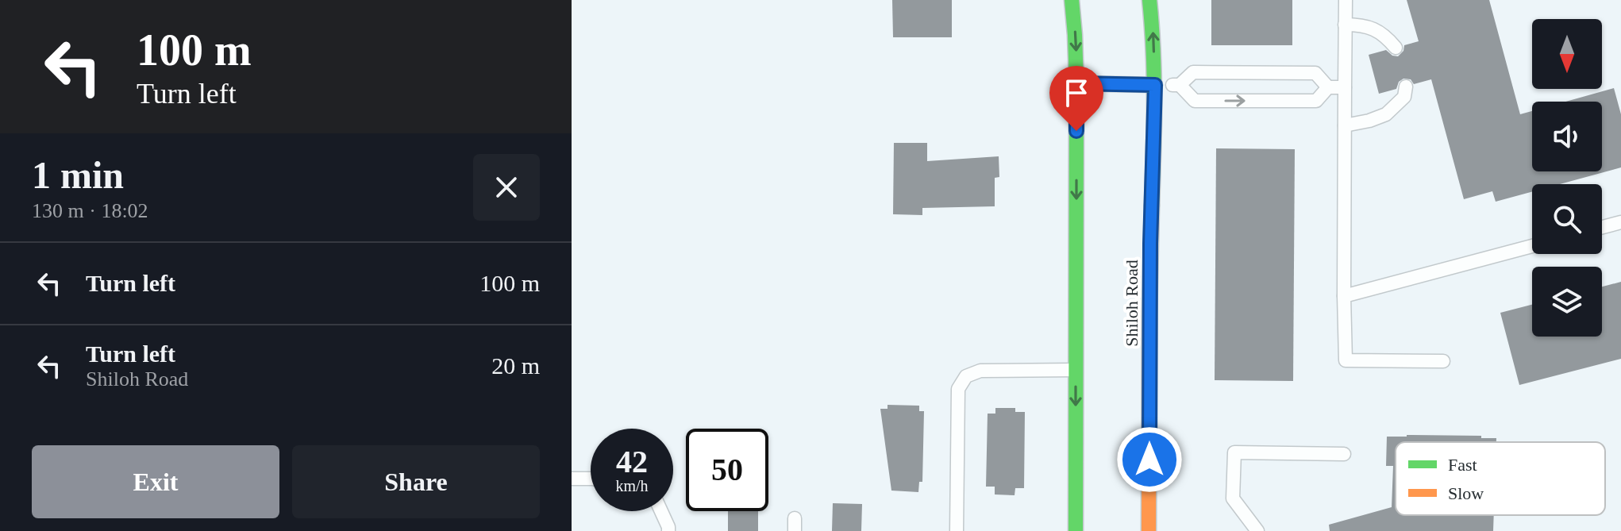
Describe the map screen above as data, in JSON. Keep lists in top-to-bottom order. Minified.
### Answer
{"streets":{"main road":["Shiloh Road"]},"legend":["Fast","Slow"],"north":"bottom","page":{"turn":["100 m","Turn left"],"heading":["1 min","130 m · 18:02"],"list":[{"name":"Turn left","value":"100 m"},{"name":"Turn left","note":"Shiloh Road","value":"20 m"}],"speed":"42 km/h","limit":"50","buttons":["Exit","Share"]}}
